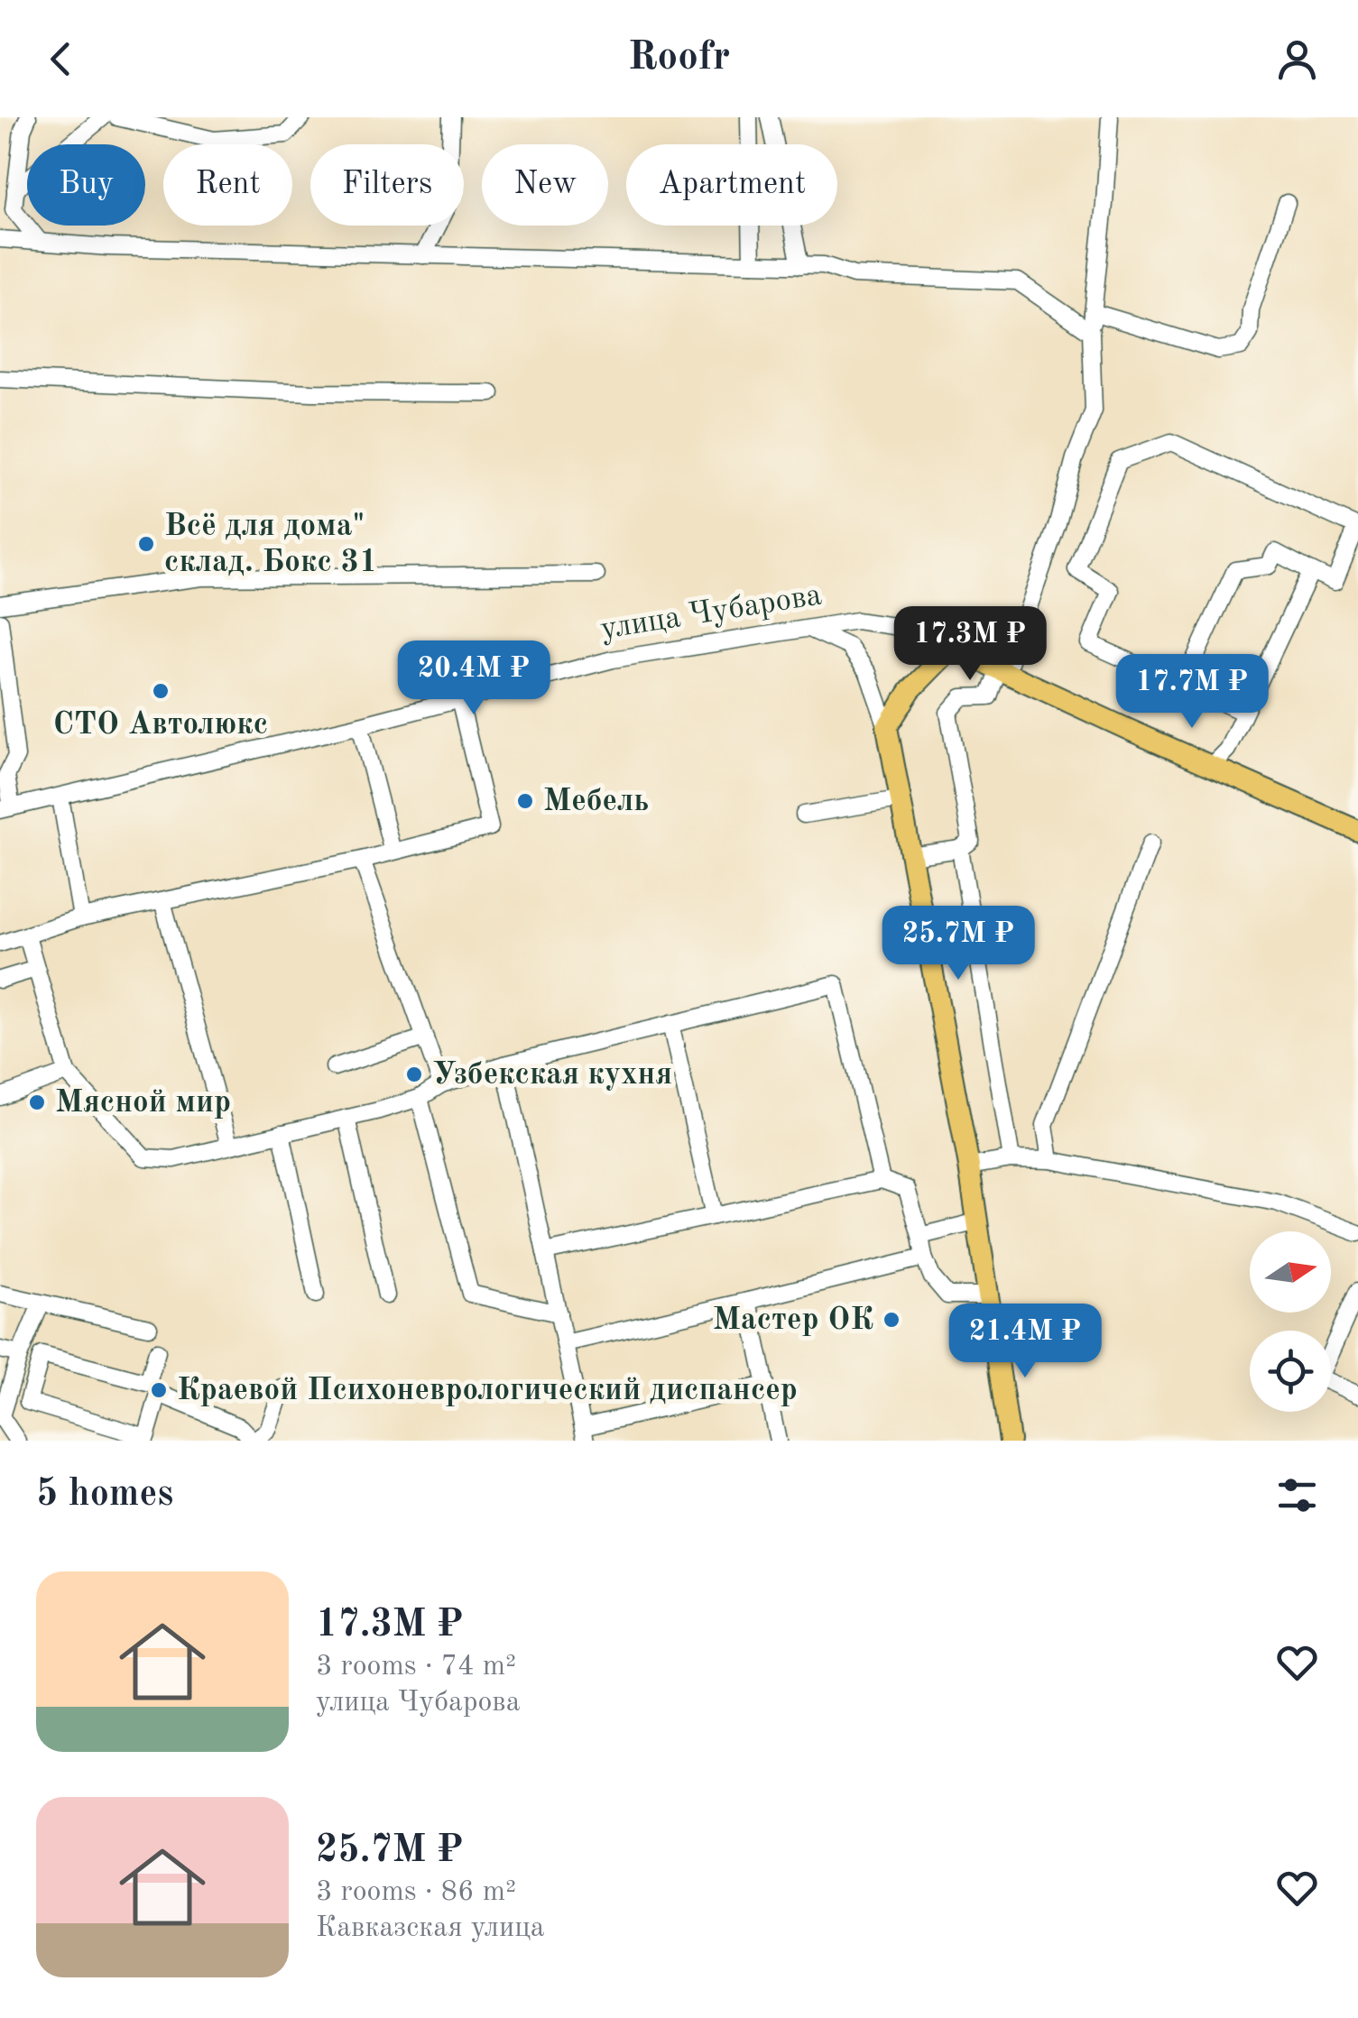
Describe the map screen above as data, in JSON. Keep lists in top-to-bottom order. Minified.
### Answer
{"streets":{"main road":["улица Чубарова"]},"places":["Всё для дома\" склад. Бокс 31","СТО Автолюкс","Мебель","Узбекская кухня","Мясной мир","Мастер ОК","Краевой Психоневрологический диспансер"],"north":"right","page":{"header":"Roofr","chip":["Buy","Rent","Filters","New","Apartment"],"price":["17.3M ₽","20.4M ₽","17.7M ₽","25.7M ₽","21.4M ₽"],"heading":"5 homes","list":[{"name":"17.3M ₽","note":"3 rooms · 74 m² · улица Чубарова"},{"name":"25.7M ₽","note":"3 rooms · 86 m² · Кавказская улица"}]}}
